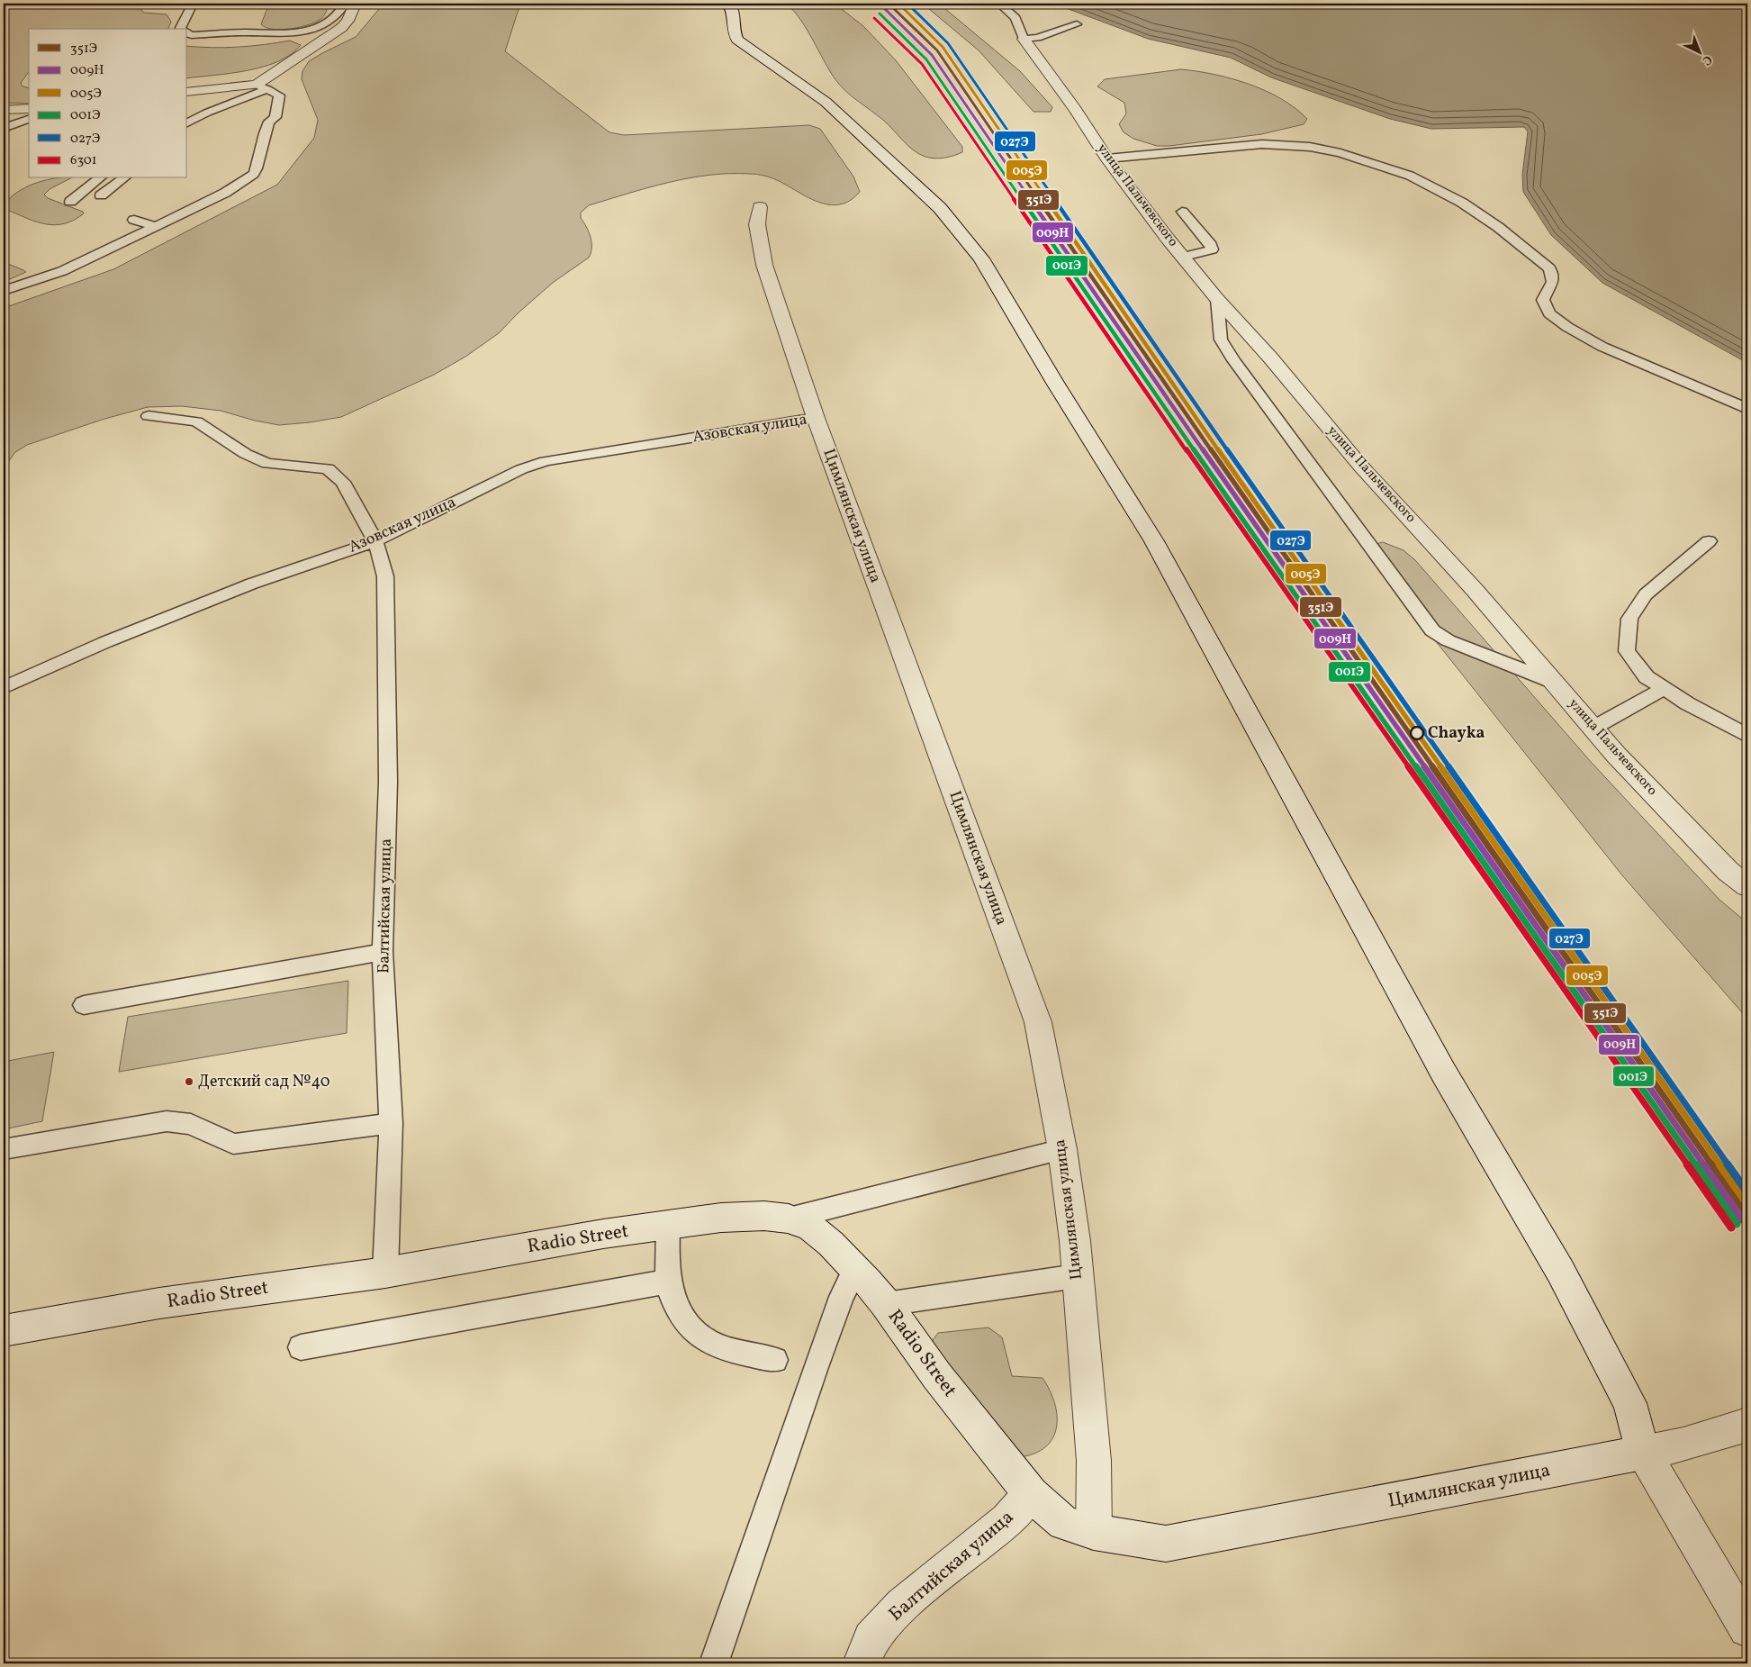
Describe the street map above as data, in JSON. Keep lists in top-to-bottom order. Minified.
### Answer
{"streets":{"street":["улица Пальчевского","Цимлянская улица","Балтийская улица","Radio Street"],"lane":["Азовская улица"]},"crossings":[["Азовская улица","Цимлянская улица"],["Азовская улица","Балтийская улица"],["Цимлянская улица","Балтийская улица"],["Цимлянская улица","Radio Street"],["Балтийская улица","Radio Street"]],"places":["Chayka","Детский сад №40"],"lines":["transit line 351Э","transit line 005Э","transit line 027Э","transit line 009Н","transit line 001Э","transit line 6301"],"legend":["351Э","009Н","005Э","001Э","027Э","6301"],"north":"bottom right"}
